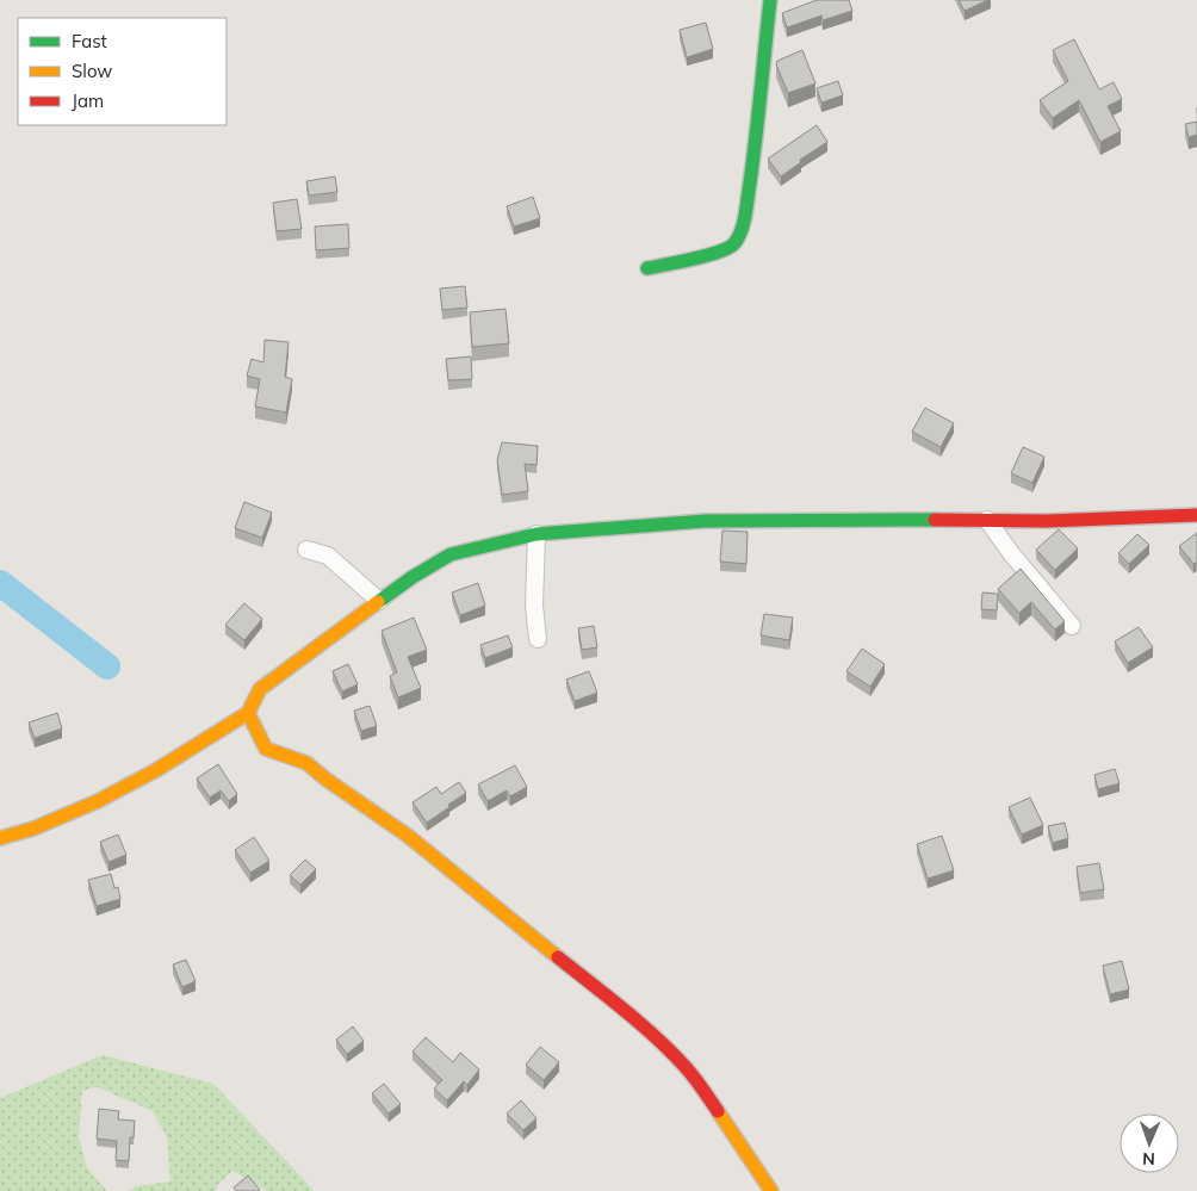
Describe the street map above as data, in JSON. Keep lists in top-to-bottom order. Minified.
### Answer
{"legend":["Fast","Slow","Jam"],"north":"bottom"}
